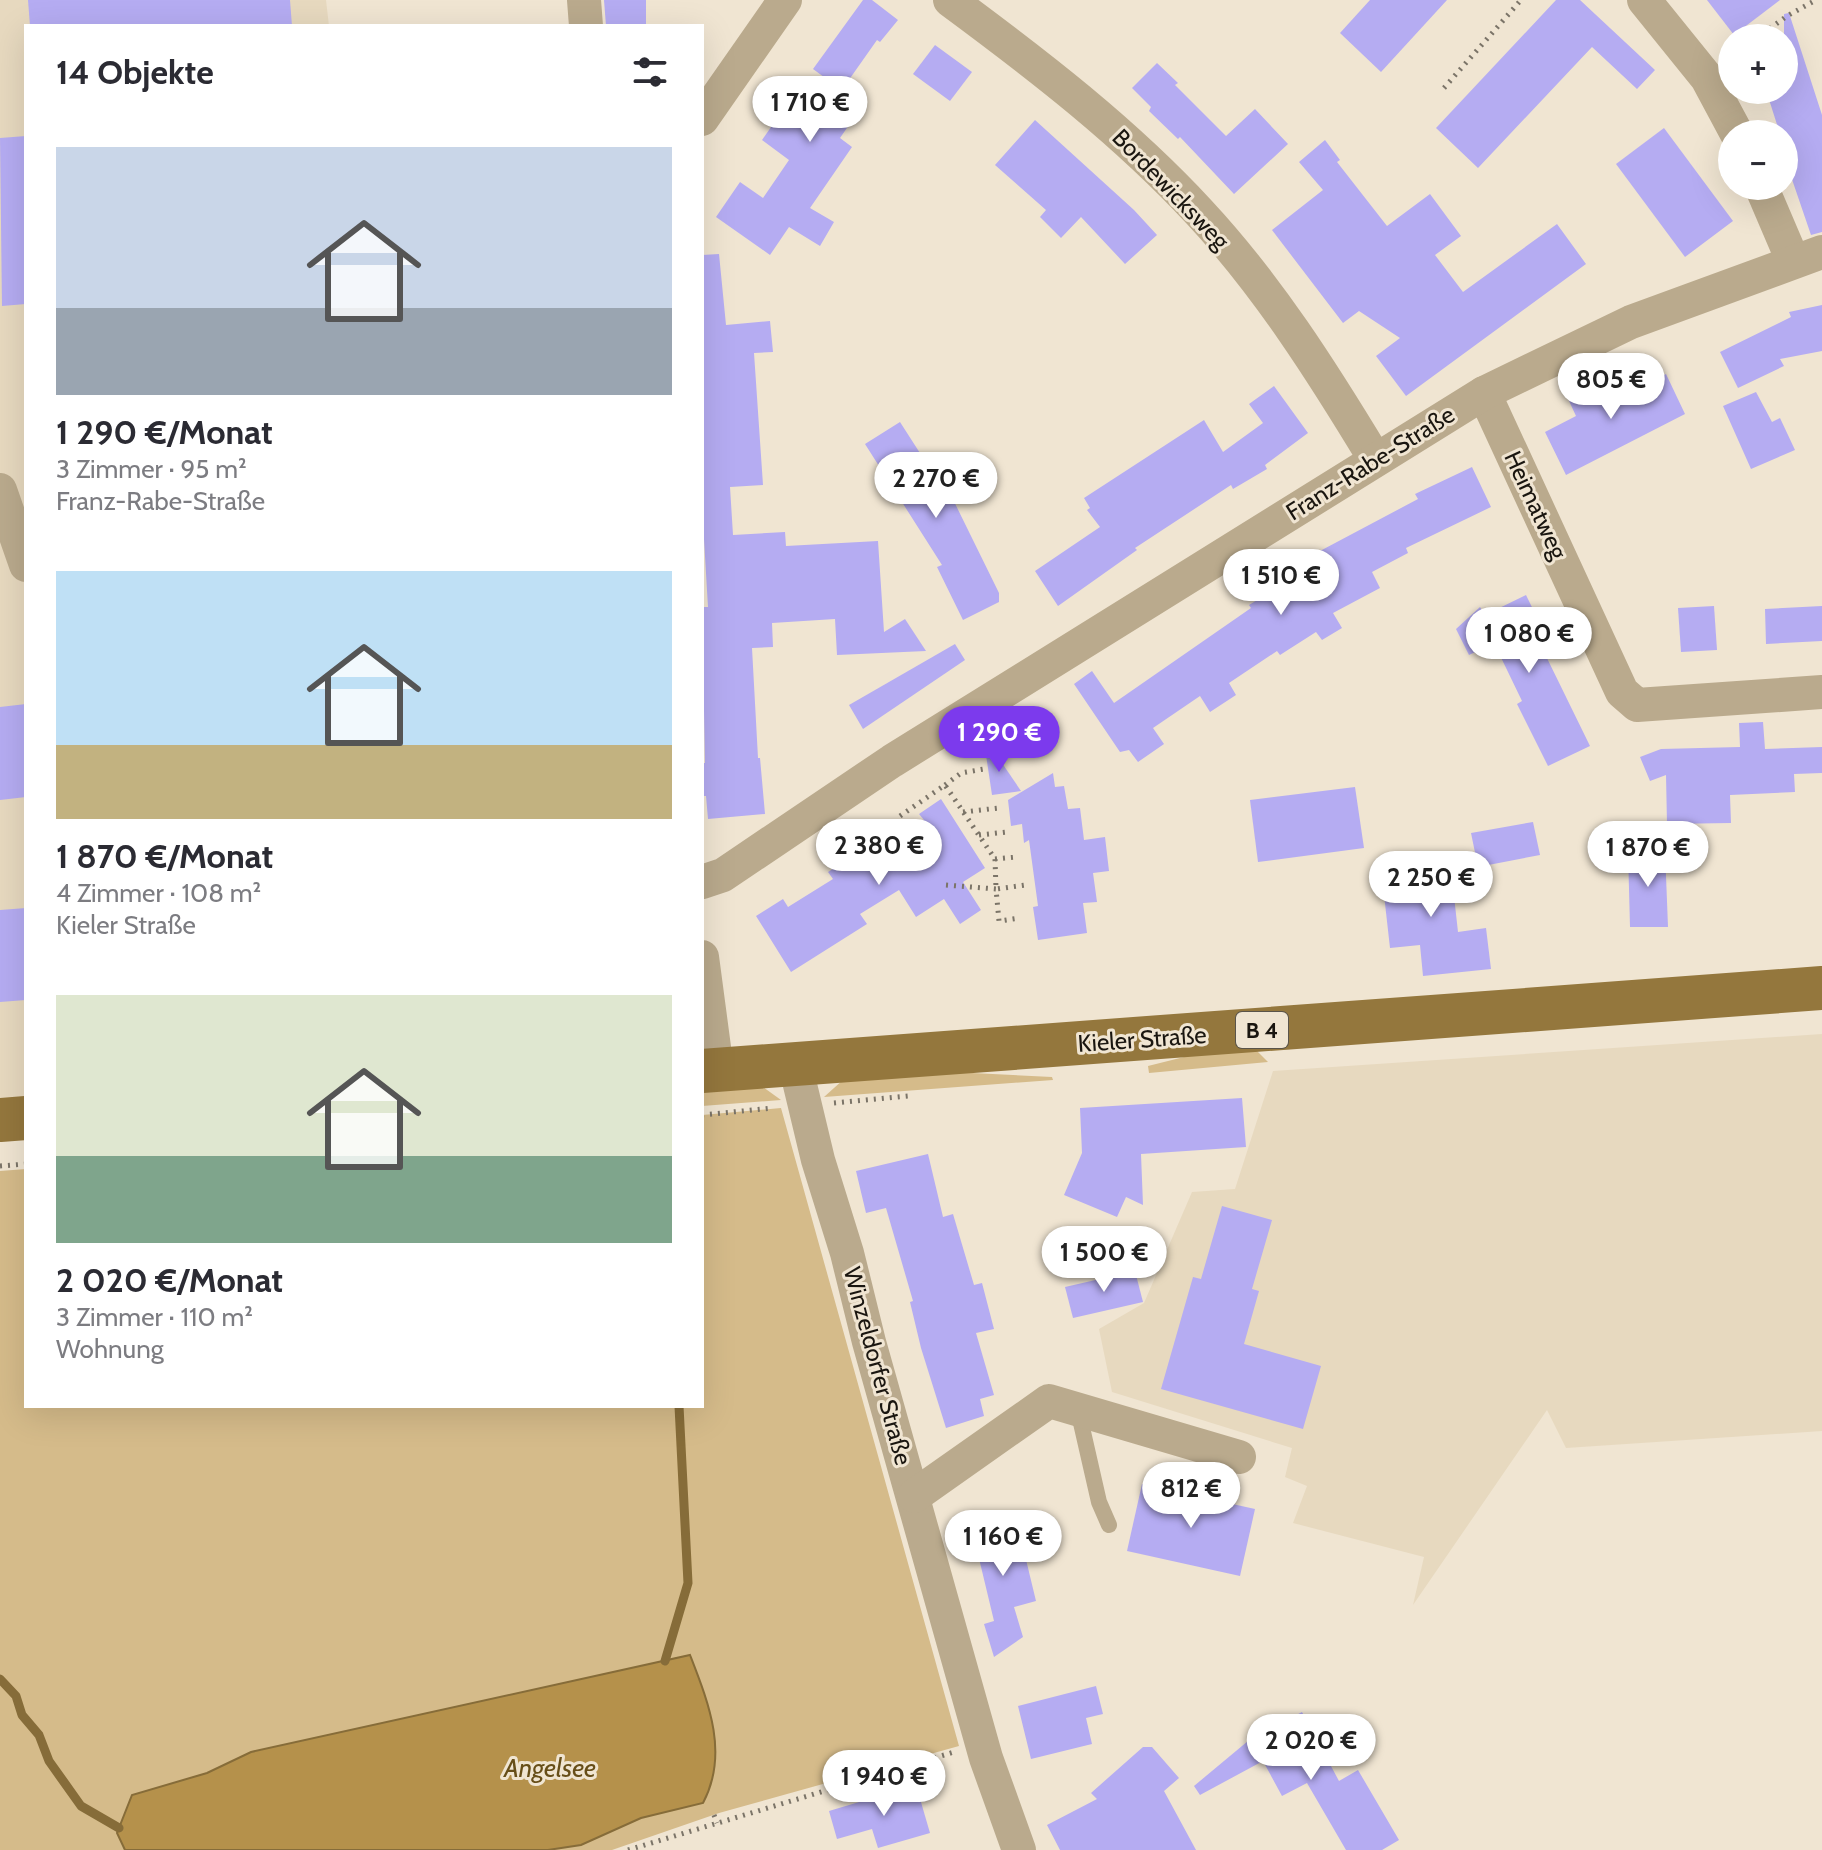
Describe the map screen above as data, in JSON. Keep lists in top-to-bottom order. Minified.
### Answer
{"streets":{"main road":["B 4","Kieler Straße"],"street":["Bordewicksweg","Franz-Rabe-Straße","Heimatweg","Winzeldorfer Straße"]},"crossings":[["Bordewicksweg","Franz-Rabe-Straße"],["Franz-Rabe-Straße","Heimatweg"],["Kieler Straße","Winzeldorfer Straße"]],"water":["Angelsee"],"page":{"map_buttons":["+","−"],"heading":"14 Objekte","price":["1 710 €","805 €","2 270 €","1 510 €","1 080 €","1 290 €","2 380 €","1 870 €","2 250 €","1 500 €","812 €","1 160 €","2 020 €","1 940 €"],"list":[{"name":"1 290 €/Monat","note":"3 Zimmer · 95 m² · Franz-Rabe-Straße"},{"name":"1 870 €/Monat","note":"4 Zimmer · 108 m² · Kieler Straße"},{"name":"2 020 €/Monat","note":"3 Zimmer · 110 m² · Wohnung"}]}}
